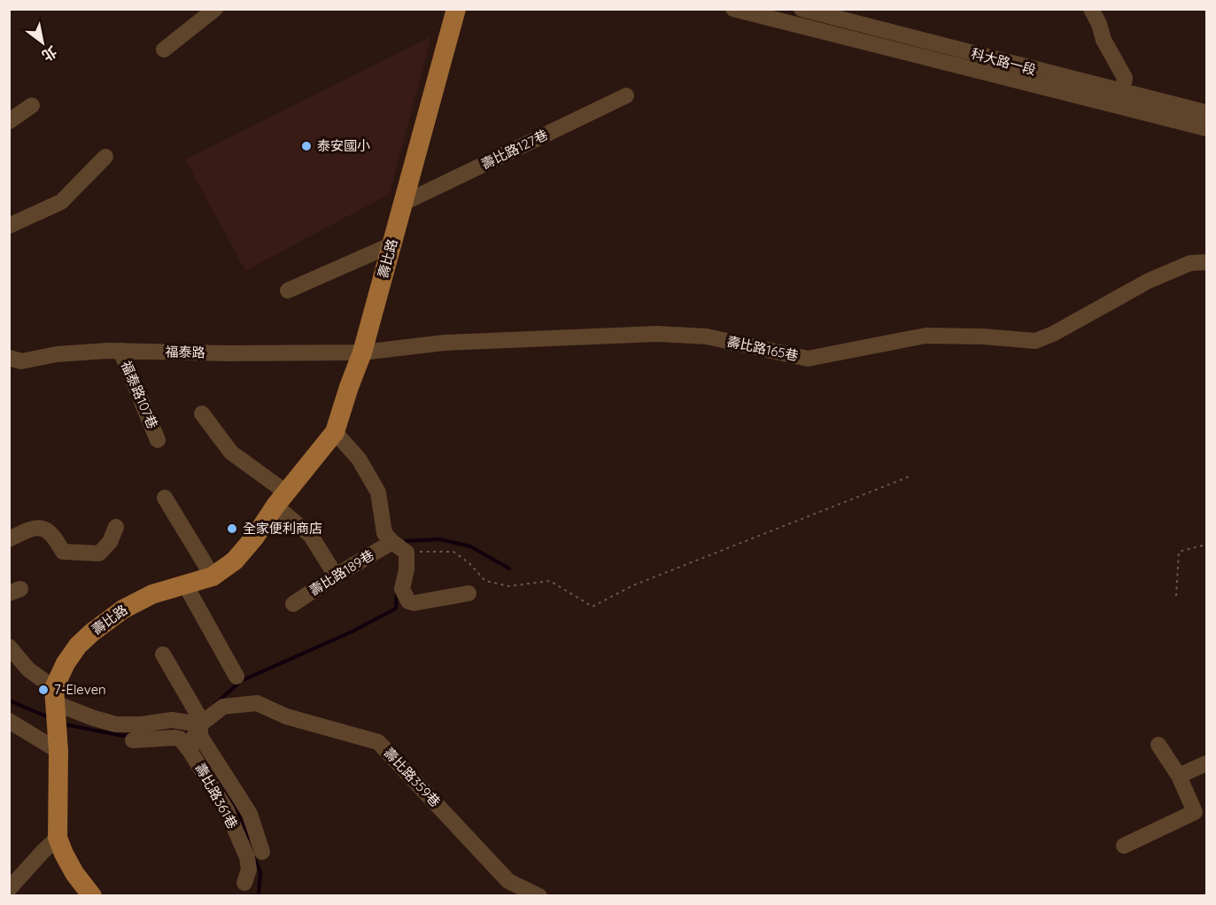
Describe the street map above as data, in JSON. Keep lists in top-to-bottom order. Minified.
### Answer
{"streets":{"main road":["壽比路"],"street":["科大路一段","壽比路127巷","壽比路165巷","福泰路","福泰路107巷","壽比路189巷","壽比路359巷","壽比路361巷"]},"crossings":[["壽比路127巷","壽比路"],["壽比路","壽比路165巷"],["壽比路","福泰路"],["壽比路165巷","福泰路"],["福泰路","福泰路107巷"],["壽比路359巷","壽比路361巷"]],"places":["泰安國小","全家便利商店","7-Eleven"],"north":"bottom right"}
